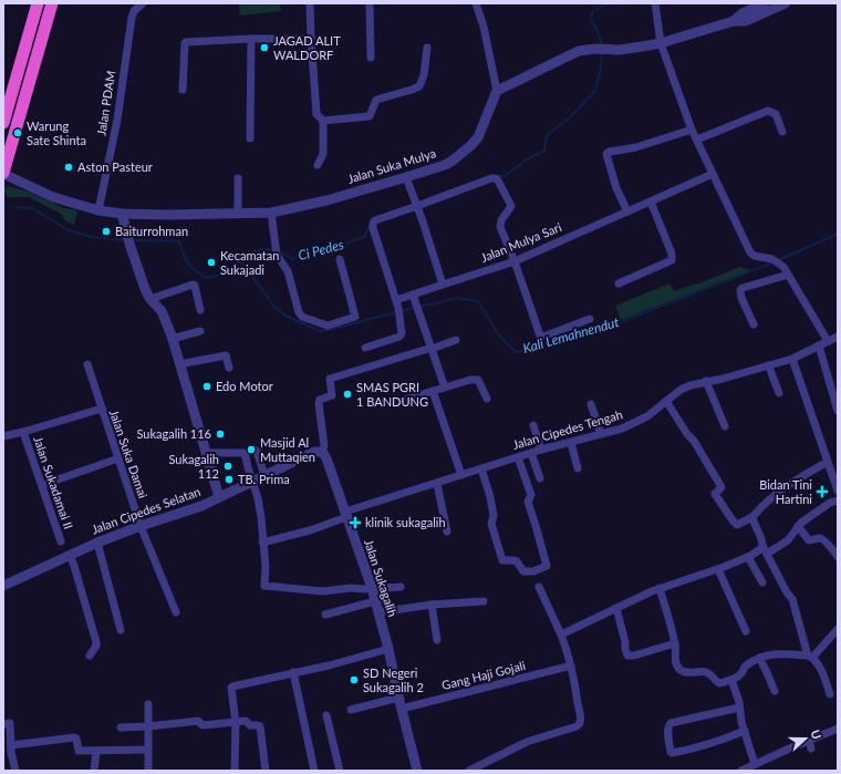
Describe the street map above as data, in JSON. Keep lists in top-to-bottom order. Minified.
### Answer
{"streets":{"street":["Jalan PDAM","Jalan Suka Mulya","Jalan Mulya Sari","Jalan Cipedes Tengah","Jalan Suka Damai","Jalan Sukadamai II","Jalan Cipedes Selatan","Jalan Sukagalih","Gang Haji Gojali"]},"crossings":[["Jalan PDAM","Jalan Suka Mulya"],["Jalan Cipedes Tengah","Jalan Sukagalih"],["Jalan Suka Damai","Jalan Sukadamai II"],["Jalan Suka Damai","Jalan Cipedes Selatan"],["Jalan Cipedes Selatan","Jalan Sukagalih"],["Jalan Sukagalih","Gang Haji Gojali"]],"water":["Ci Pedes","Kali Lemahnendut"],"places":{"other":["JAGAD ALIT WALDORF","Warung Sate Shinta","Aston Pasteur","Baiturrohman","Kecamatan Sukajadi","Edo Motor","SMAS PGRI 1 BANDUNG","Sukagalih 116","Masjid Al Muttaqien","Sukagalih 112","TB. Prima","SD Negeri Sukagalih 2"],"health":["Bidan Tini Hartini","klinik sukagalih"]},"north":"right"}
